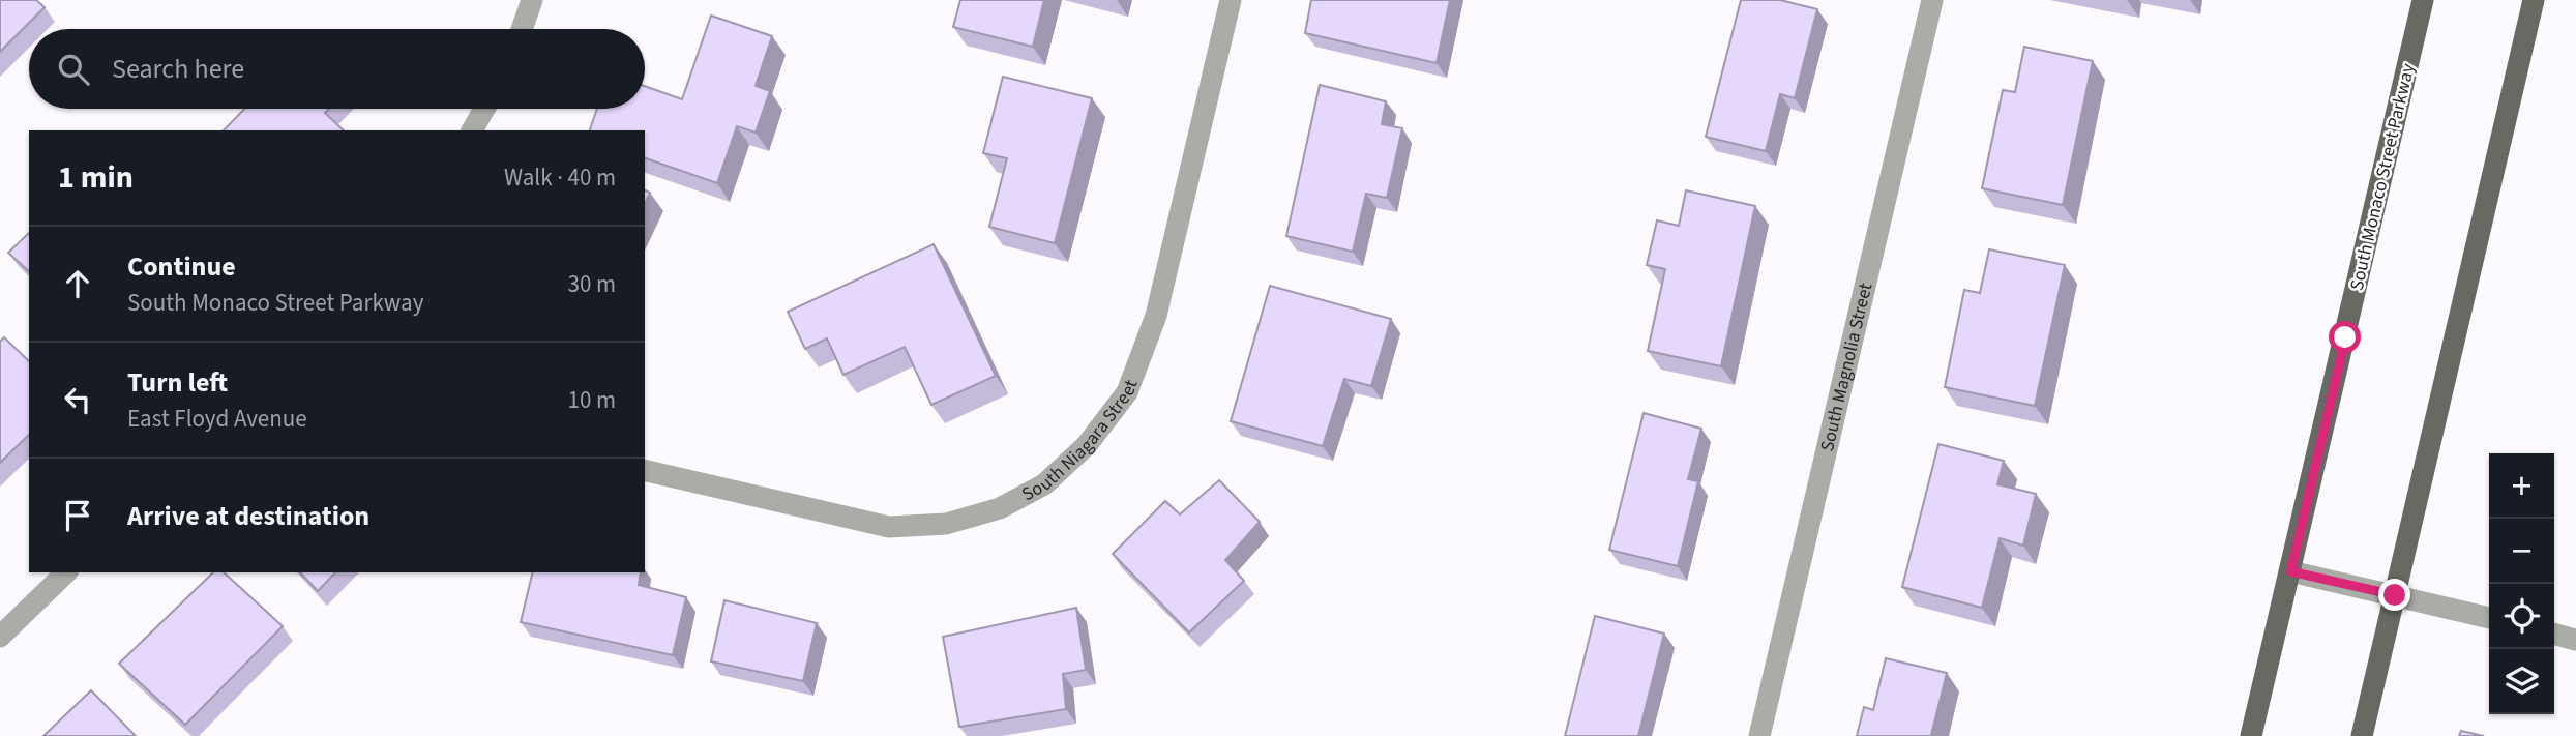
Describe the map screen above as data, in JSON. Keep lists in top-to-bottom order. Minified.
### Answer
{"streets":{"main road":["South Monaco Street Parkway"],"street":["South Magnolia Street","South Niagara Street"]},"page":{"search":"Search here","heading":["1 min","Walk · 40 m"],"list":[["Continue","South Monaco Street Parkway","30 m"],["Turn left","East Floyd Avenue","10 m"],"Arrive at destination"],"map_buttons":["+","−"]}}
